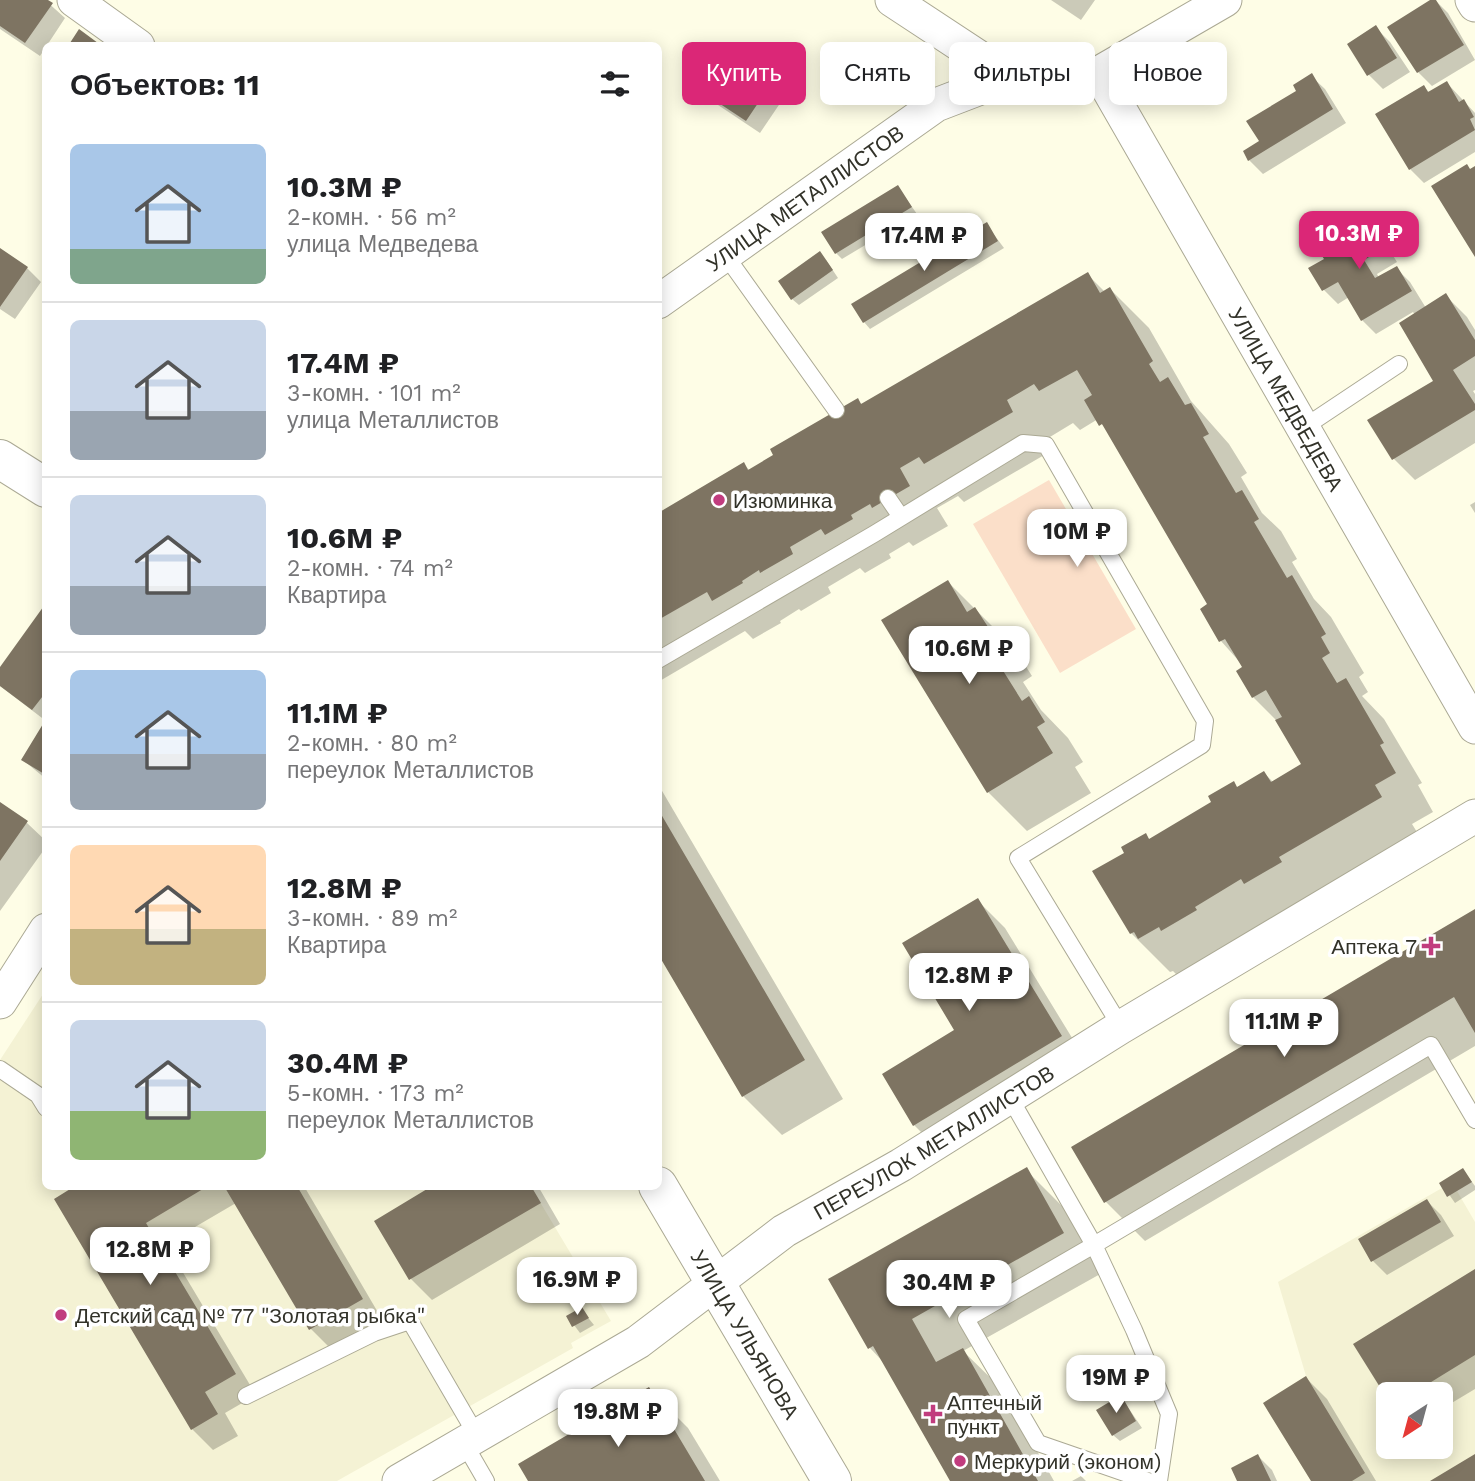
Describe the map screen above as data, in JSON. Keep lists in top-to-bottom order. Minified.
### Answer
{"streets":{"main road":["УЛИЦА УЛЬЯНОВА"],"street":["УЛИЦА МЕТАЛЛИСТОВ","УЛИЦА МЕДВЕДЕВА","ПЕРЕУЛОК МЕТАЛЛИСТОВ"]},"crossings":[["УЛИЦА МЕТАЛЛИСТОВ","УЛИЦА МЕДВЕДЕВА"],["ПЕРЕУЛОК МЕТАЛЛИСТОВ","УЛИЦА УЛЬЯНОВА"]],"places":{"other":["Изюминка","Детский сад № 77 \"Золотая рыбка\"","Меркурий (эконом)"],"health":["Аптека 7","Аптечный пункт"]},"north":"bottom left","page":{"chip":["Купить","Снять","Фильтры","Новое"],"heading":"Объектов: 11","list":[{"name":"10.3M ₽","note":"2-комн. · 56 m² · улица Медведева"},{"name":"17.4M ₽","note":"3-комн. · 101 m² · улица Металлистов"},{"name":"10.6M ₽","note":"2-комн. · 74 m² · Квартира"},{"name":"11.1M ₽","note":"2-комн. · 80 m² · переулок Металлистов"},{"name":"12.8M ₽","note":"3-комн. · 89 m² · Квартира"},{"name":"30.4M ₽","note":"5-комн. · 173 m² · переулок Металлистов"}],"price":["10.3M ₽","17.4M ₽","10M ₽","10.6M ₽","12.8M ₽","11.1M ₽","12.8M ₽","16.9M ₽","30.4M ₽","19M ₽","19.8M ₽"]}}
